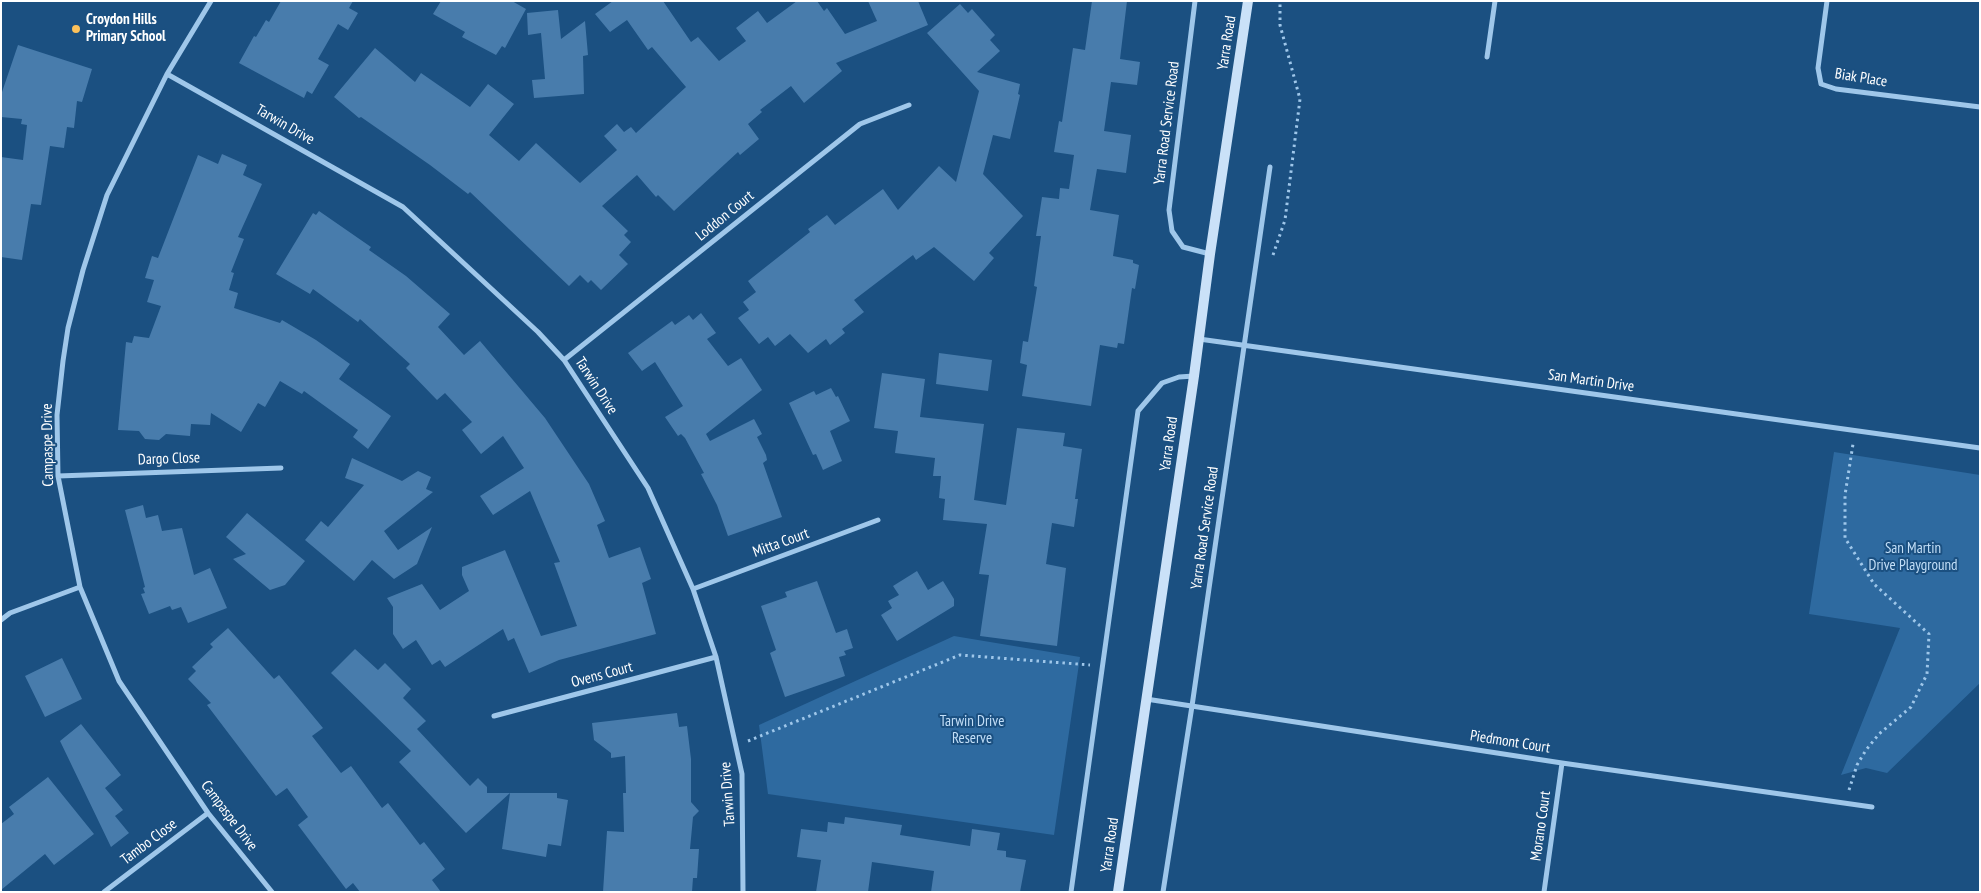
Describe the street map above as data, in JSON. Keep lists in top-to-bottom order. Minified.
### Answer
{"streets":{"main road":["Yarra Road"],"street":["Biak Place","Yarra Road Service Road","Tarwin Drive","Loddon Court","San Martin Drive","Campaspe Drive","Dargo Close","Mitta Court","Ovens Court","Piedmont Court","Morano Court","Tambo Close"]},"crossings":[["Yarra Road","Yarra Road Service Road"],["Yarra Road","San Martin Drive"],["Yarra Road","Piedmont Court"],["Yarra Road Service Road","San Martin Drive"],["Yarra Road Service Road","Piedmont Court"],["Tarwin Drive","Loddon Court"],["Tarwin Drive","Campaspe Drive"],["Tarwin Drive","Mitta Court"],["Tarwin Drive","Ovens Court"],["Campaspe Drive","Dargo Close"],["Campaspe Drive","Tambo Close"],["Piedmont Court","Morano Court"]],"parks":["San Martin Drive Playground","Tarwin Drive Reserve"],"places":["Croydon Hills Primary School"]}
